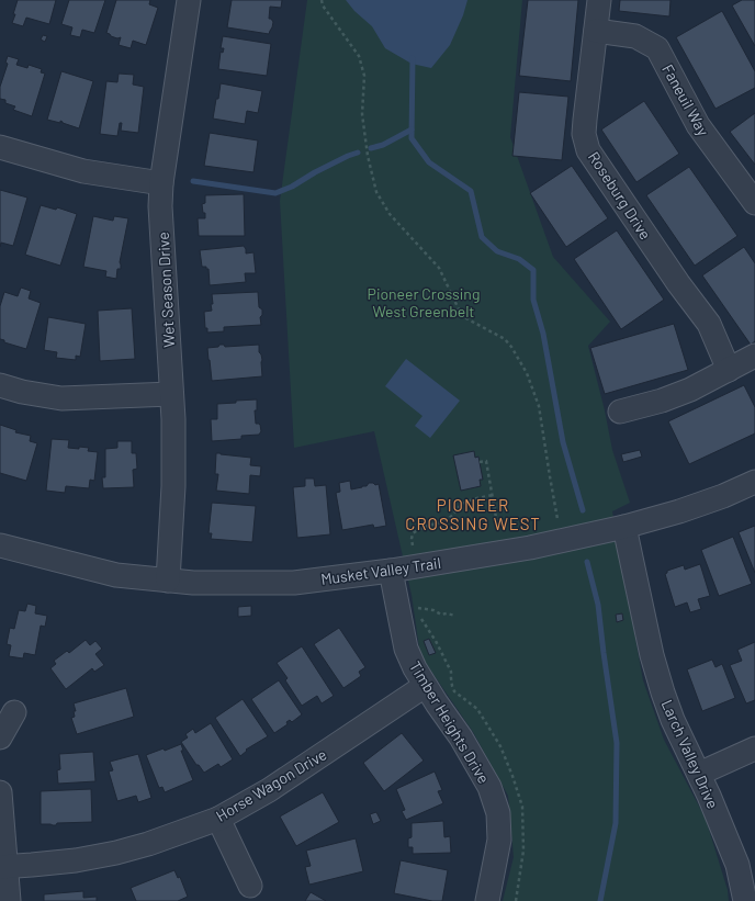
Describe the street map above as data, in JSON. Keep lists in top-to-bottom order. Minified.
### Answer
{"streets":{"street":["Faneuil Way","Roseburg Drive","Wet Season Drive","Musket Valley Trail","Timber Heights Drive","Larch Valley Drive","Horse Wagon Drive"]},"crossings":[["Faneuil Way","Roseburg Drive"],["Wet Season Drive","Musket Valley Trail"],["Musket Valley Trail","Timber Heights Drive"],["Musket Valley Trail","Larch Valley Drive"],["Timber Heights Drive","Horse Wagon Drive"]],"districts":["PIONEER CROSSING WEST"],"parks":["Pioneer Crossing West Greenbelt"]}
